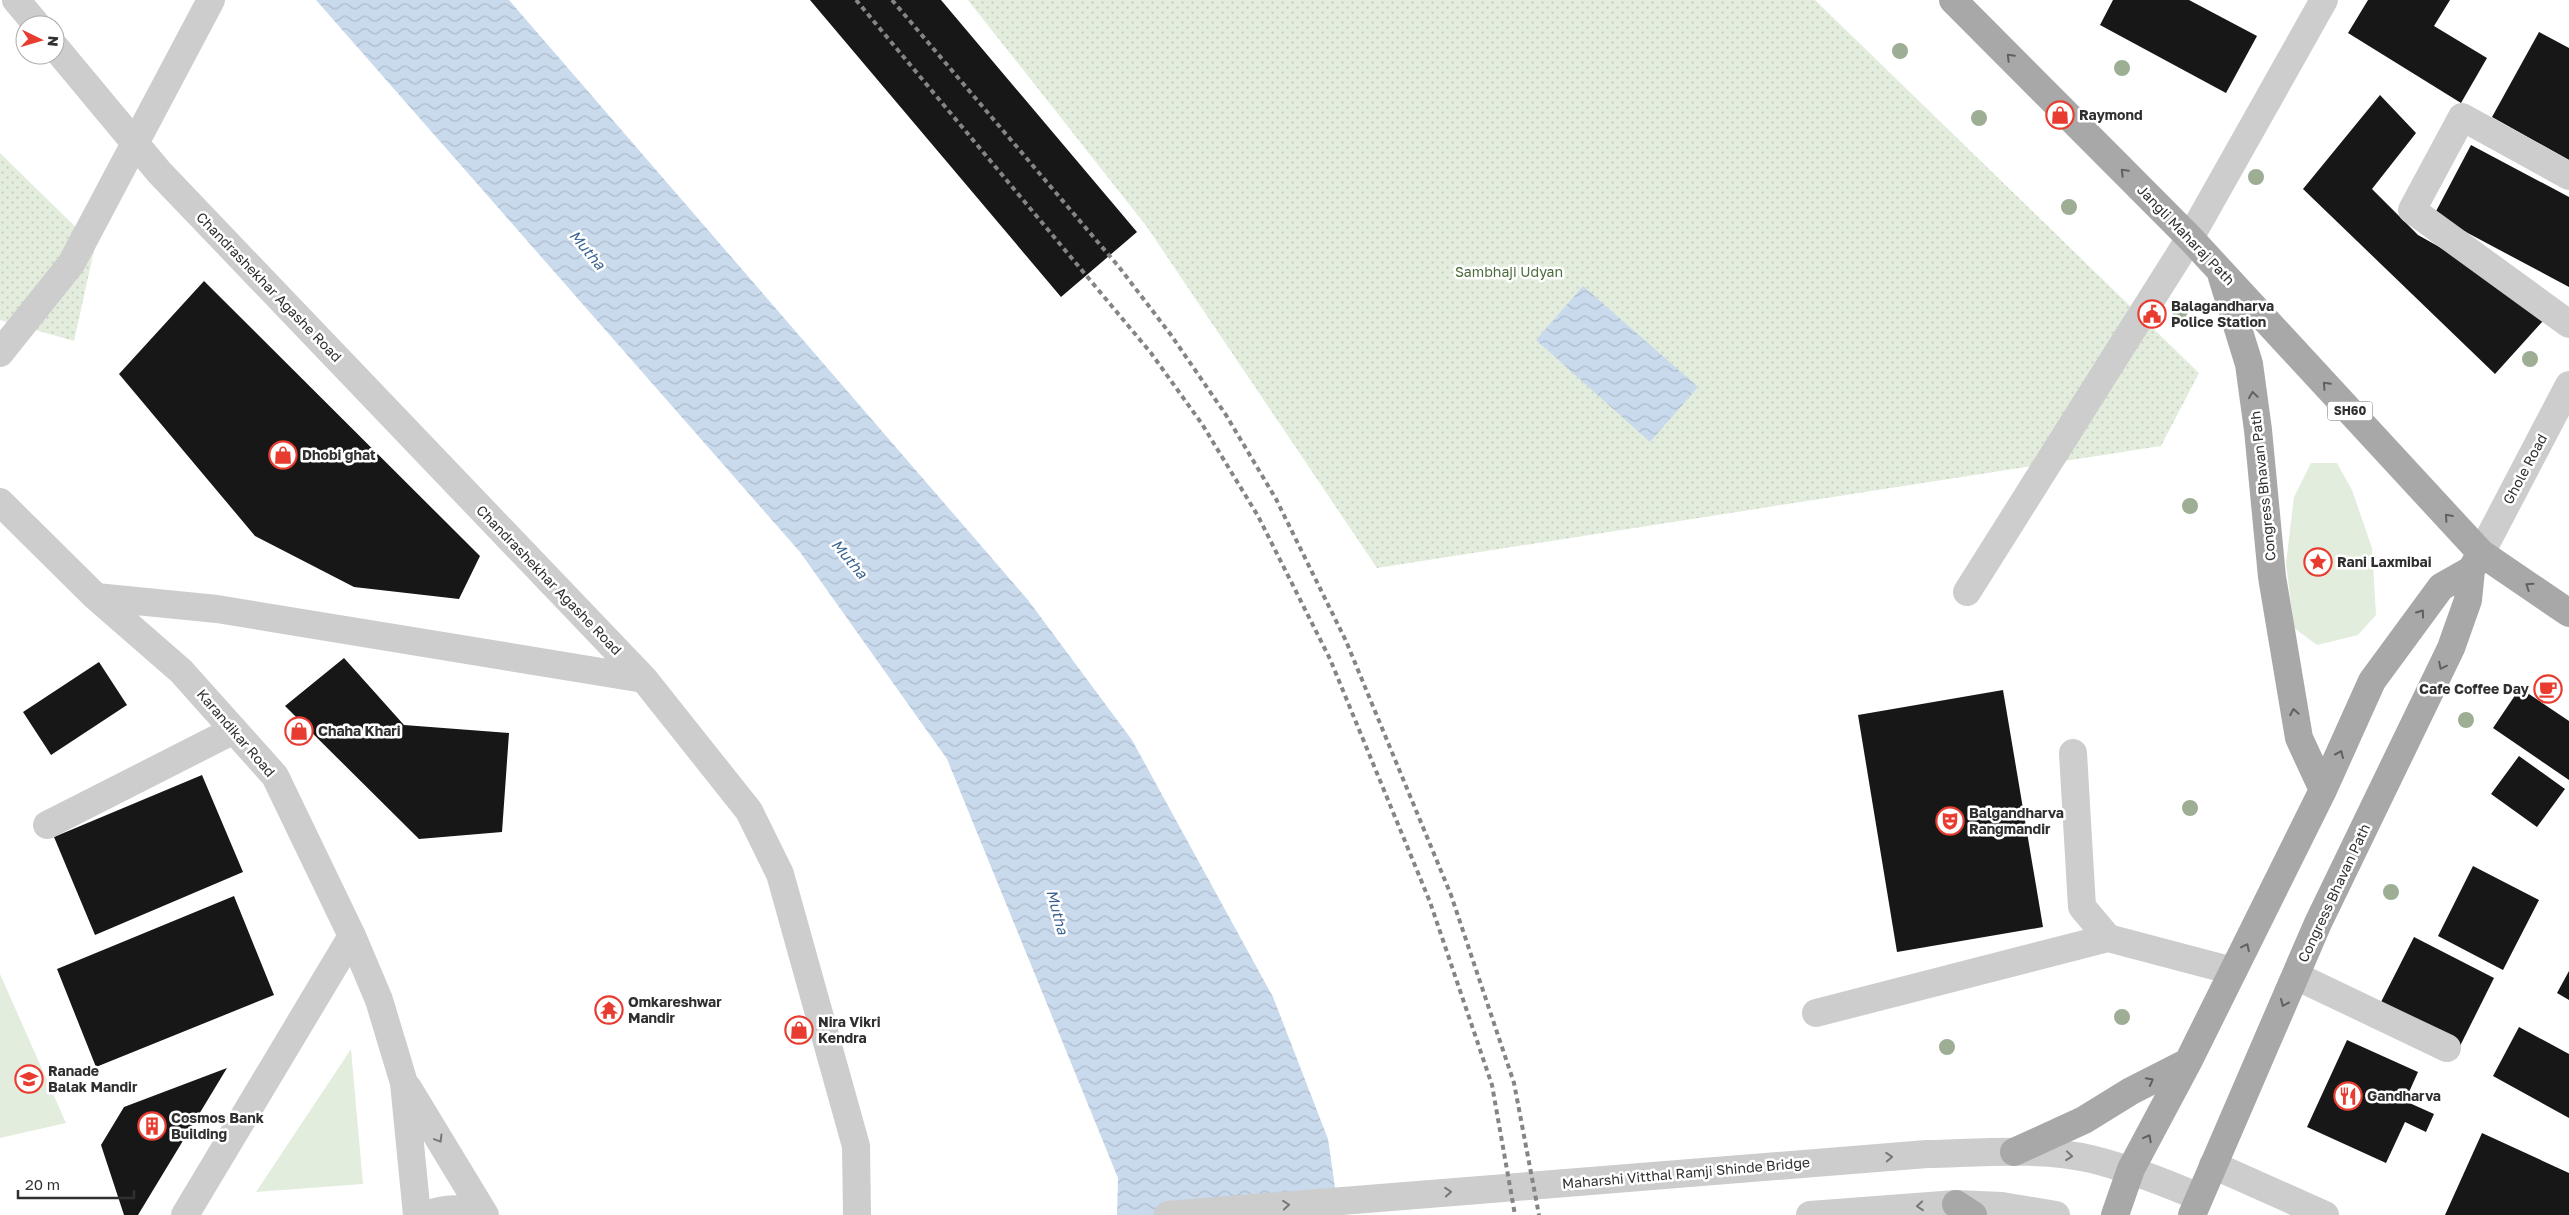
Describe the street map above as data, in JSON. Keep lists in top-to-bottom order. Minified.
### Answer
{"streets":{"main road":["Jangli Maharaj Path","SH60","Congress Bhavan Path"],"street":["Chandrashekhar Agashe Road","Ghole Road","Karandikar Road","Maharshi Vitthal Ramji Shinde Bridge"]},"crossings":[["Jangli Maharaj Path","Ghole Road"],["Jangli Maharaj Path","Congress Bhavan Path"],["Ghole Road","Congress Bhavan Path"],["Congress Bhavan Path","Maharshi Vitthal Ramji Shinde Bridge"]],"one_way":["Jangli Maharaj Path"],"water":["Mutha"],"parks":["Sambhaji Udyan"],"places":{"shop":["Raymond","Dhobi ghat","Chaha Khari","Nira Vikri Kendra"],"public building":["Balagandharva Police Station"],"place":["Rani Laxmibai"],"cafe":["Cafe Coffee Day"],"theatre":["Balgandharva Rangmandir"],"temple":["Omkareshwar Mandir"],"school or university":["Ranade Balak Mandir"],"restaurant":["Gandharva"],"building":["Cosmos Bank Building"]},"scale_bar":"20 m","north":"right"}
